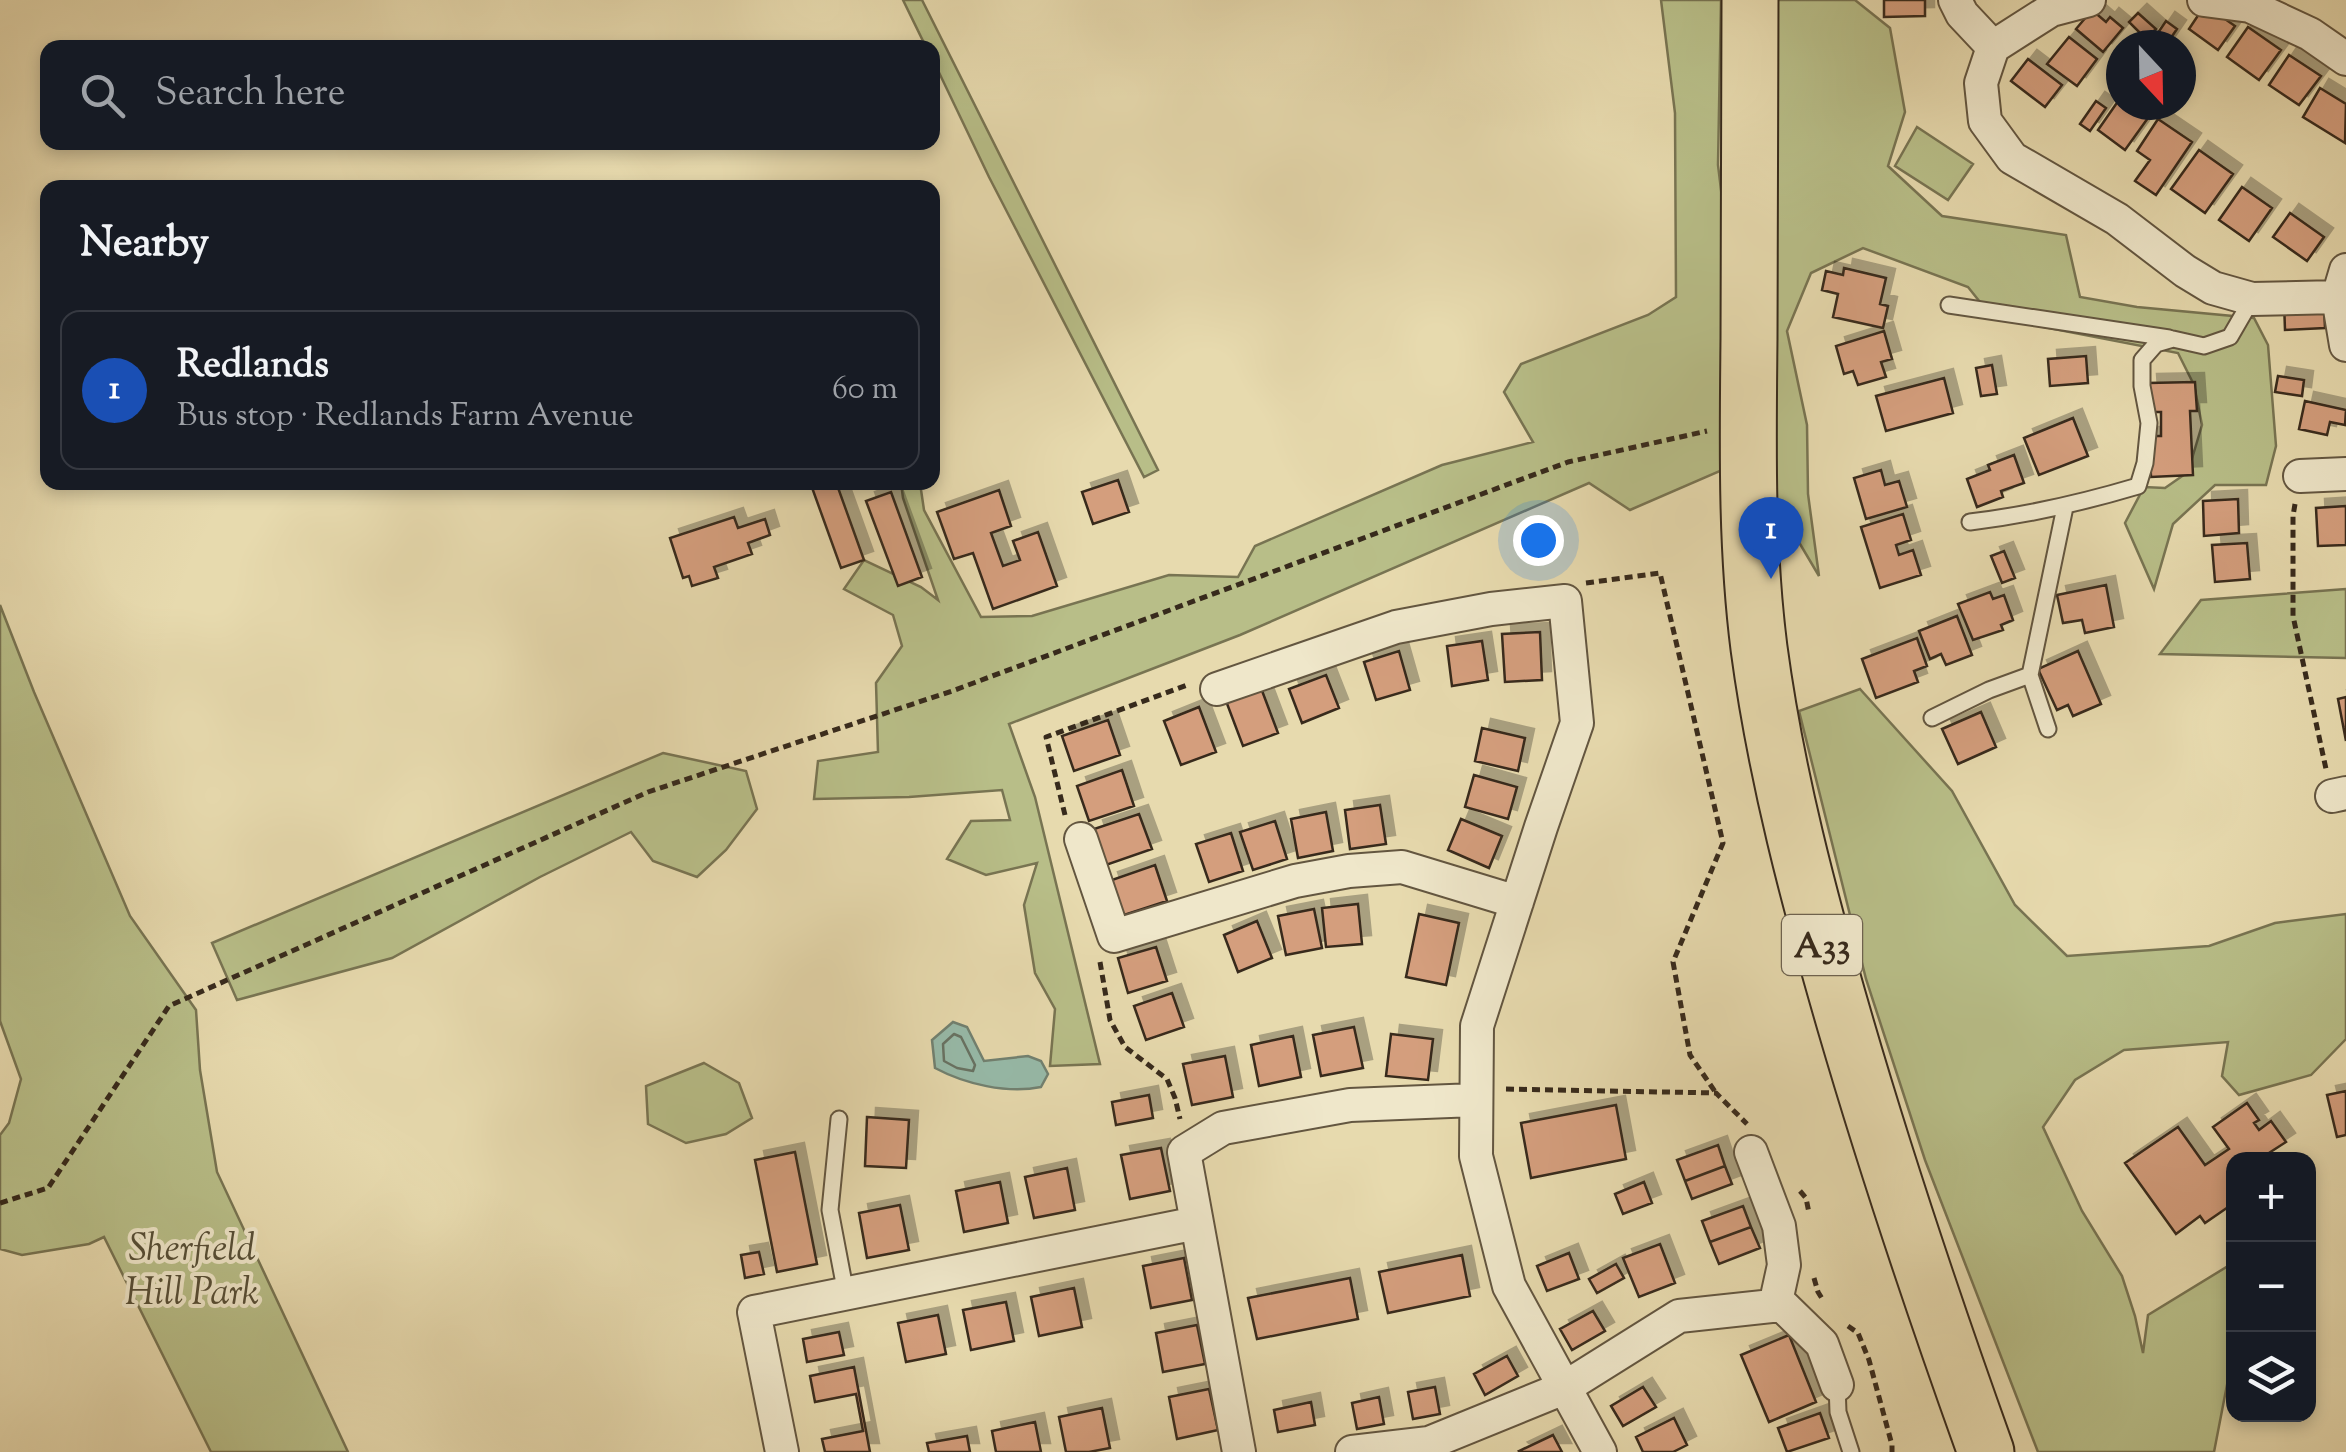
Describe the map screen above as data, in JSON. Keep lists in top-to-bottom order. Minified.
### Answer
{"streets":{"highway":["A33"]},"parks":["Sherfield Hill Park"],"north":"bottom","page":{"search":"Search here","heading":"Nearby","list":[{"mark":"1","name":"Redlands","note":"Bus stop · Redlands Farm Avenue","value":"60 m"}],"pins":"1","map_buttons":["+","−"]}}
